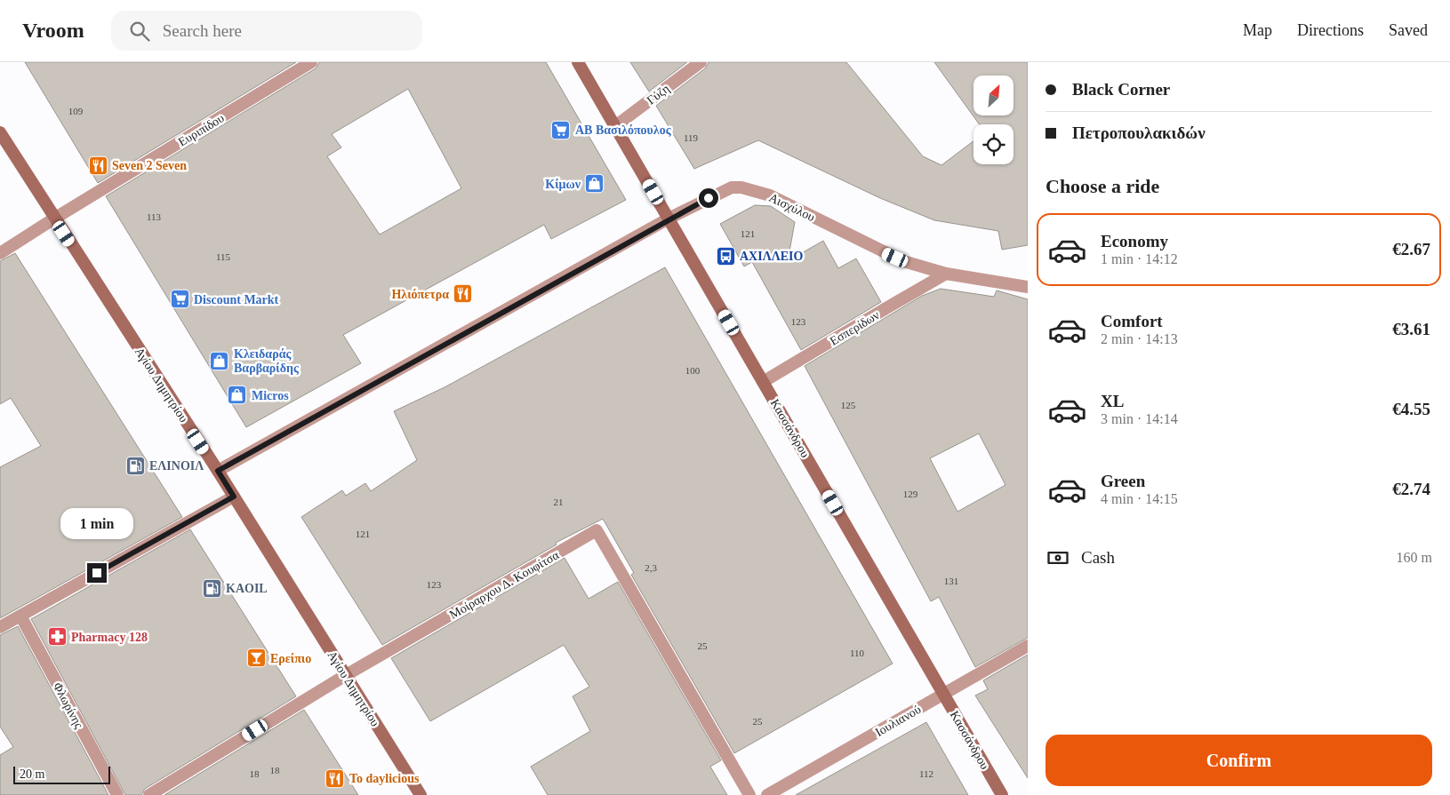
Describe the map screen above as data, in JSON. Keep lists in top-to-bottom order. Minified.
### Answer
{"streets":{"main road":["Αγίου Δημητρίου","Κασσάνδρου"],"street":["Γύζη","Ευριπίδου","Αισχύλου","Εσπερίδων","Μοίραρχου Δ. Κουφίτσα","Φλωρίνης","Ιουλιανού"]},"crossings":[["Γύζη","Κασσάνδρου"],["Ευριπίδου","Αγίου Δημητρίου"],["Αισχύλου","Εσπερίδων"],["Αισχύλου","Αγίου Δημητρίου"],["Αισχύλου","Κασσάνδρου"],["Εσπερίδων","Κασσάνδρου"],["Αγίου Δημητρίου","Μοίραρχου Δ. Κουφίτσα"],["Κασσάνδρου","Ιουλιανού"]],"places":{"supermarket":["ΑΒ Βασιλόπουλος","Discount Markt"],"restaurant":["Seven 2 Seven","Ηλιόπετρα","To daylicious"],"shop":["Κίμων","Κλειδαράς Βαρβαρίδης","Micros"],"bus stop":["ΑΧΙΛΛΕΙΟ"],"fuel station":["ΕΛΙΝΟΙΛ","KAOIL"],"pharmacy":["Pharmacy 128"],"bar":["Ερείπιο"]},"house_numbers":["109","119","113","121","115","123","100","125","129","21","121","2,3","131","123","25","110","25","18","18","112"],"scale_bar":"20 m","north":"top right","page":{"header":"Vroom","search":"Search here","nav":["Map","Directions","Saved"],"banner":["Black Corner","Πετροπουλακιδών"],"heading":"Choose a ride","list":[{"name":"Economy","note":"1 min · 14:12","value":"€2.67"},{"name":"Comfort","note":"2 min · 14:13","value":"€3.61"},{"name":"XL","note":"3 min · 14:14","value":"€4.55"},{"name":"Green","note":"4 min · 14:15","value":"€2.74"}],"bubble":"1 min","pay":["Cash","160 m"],"buttons":"Confirm","scale":"20 m"}}
